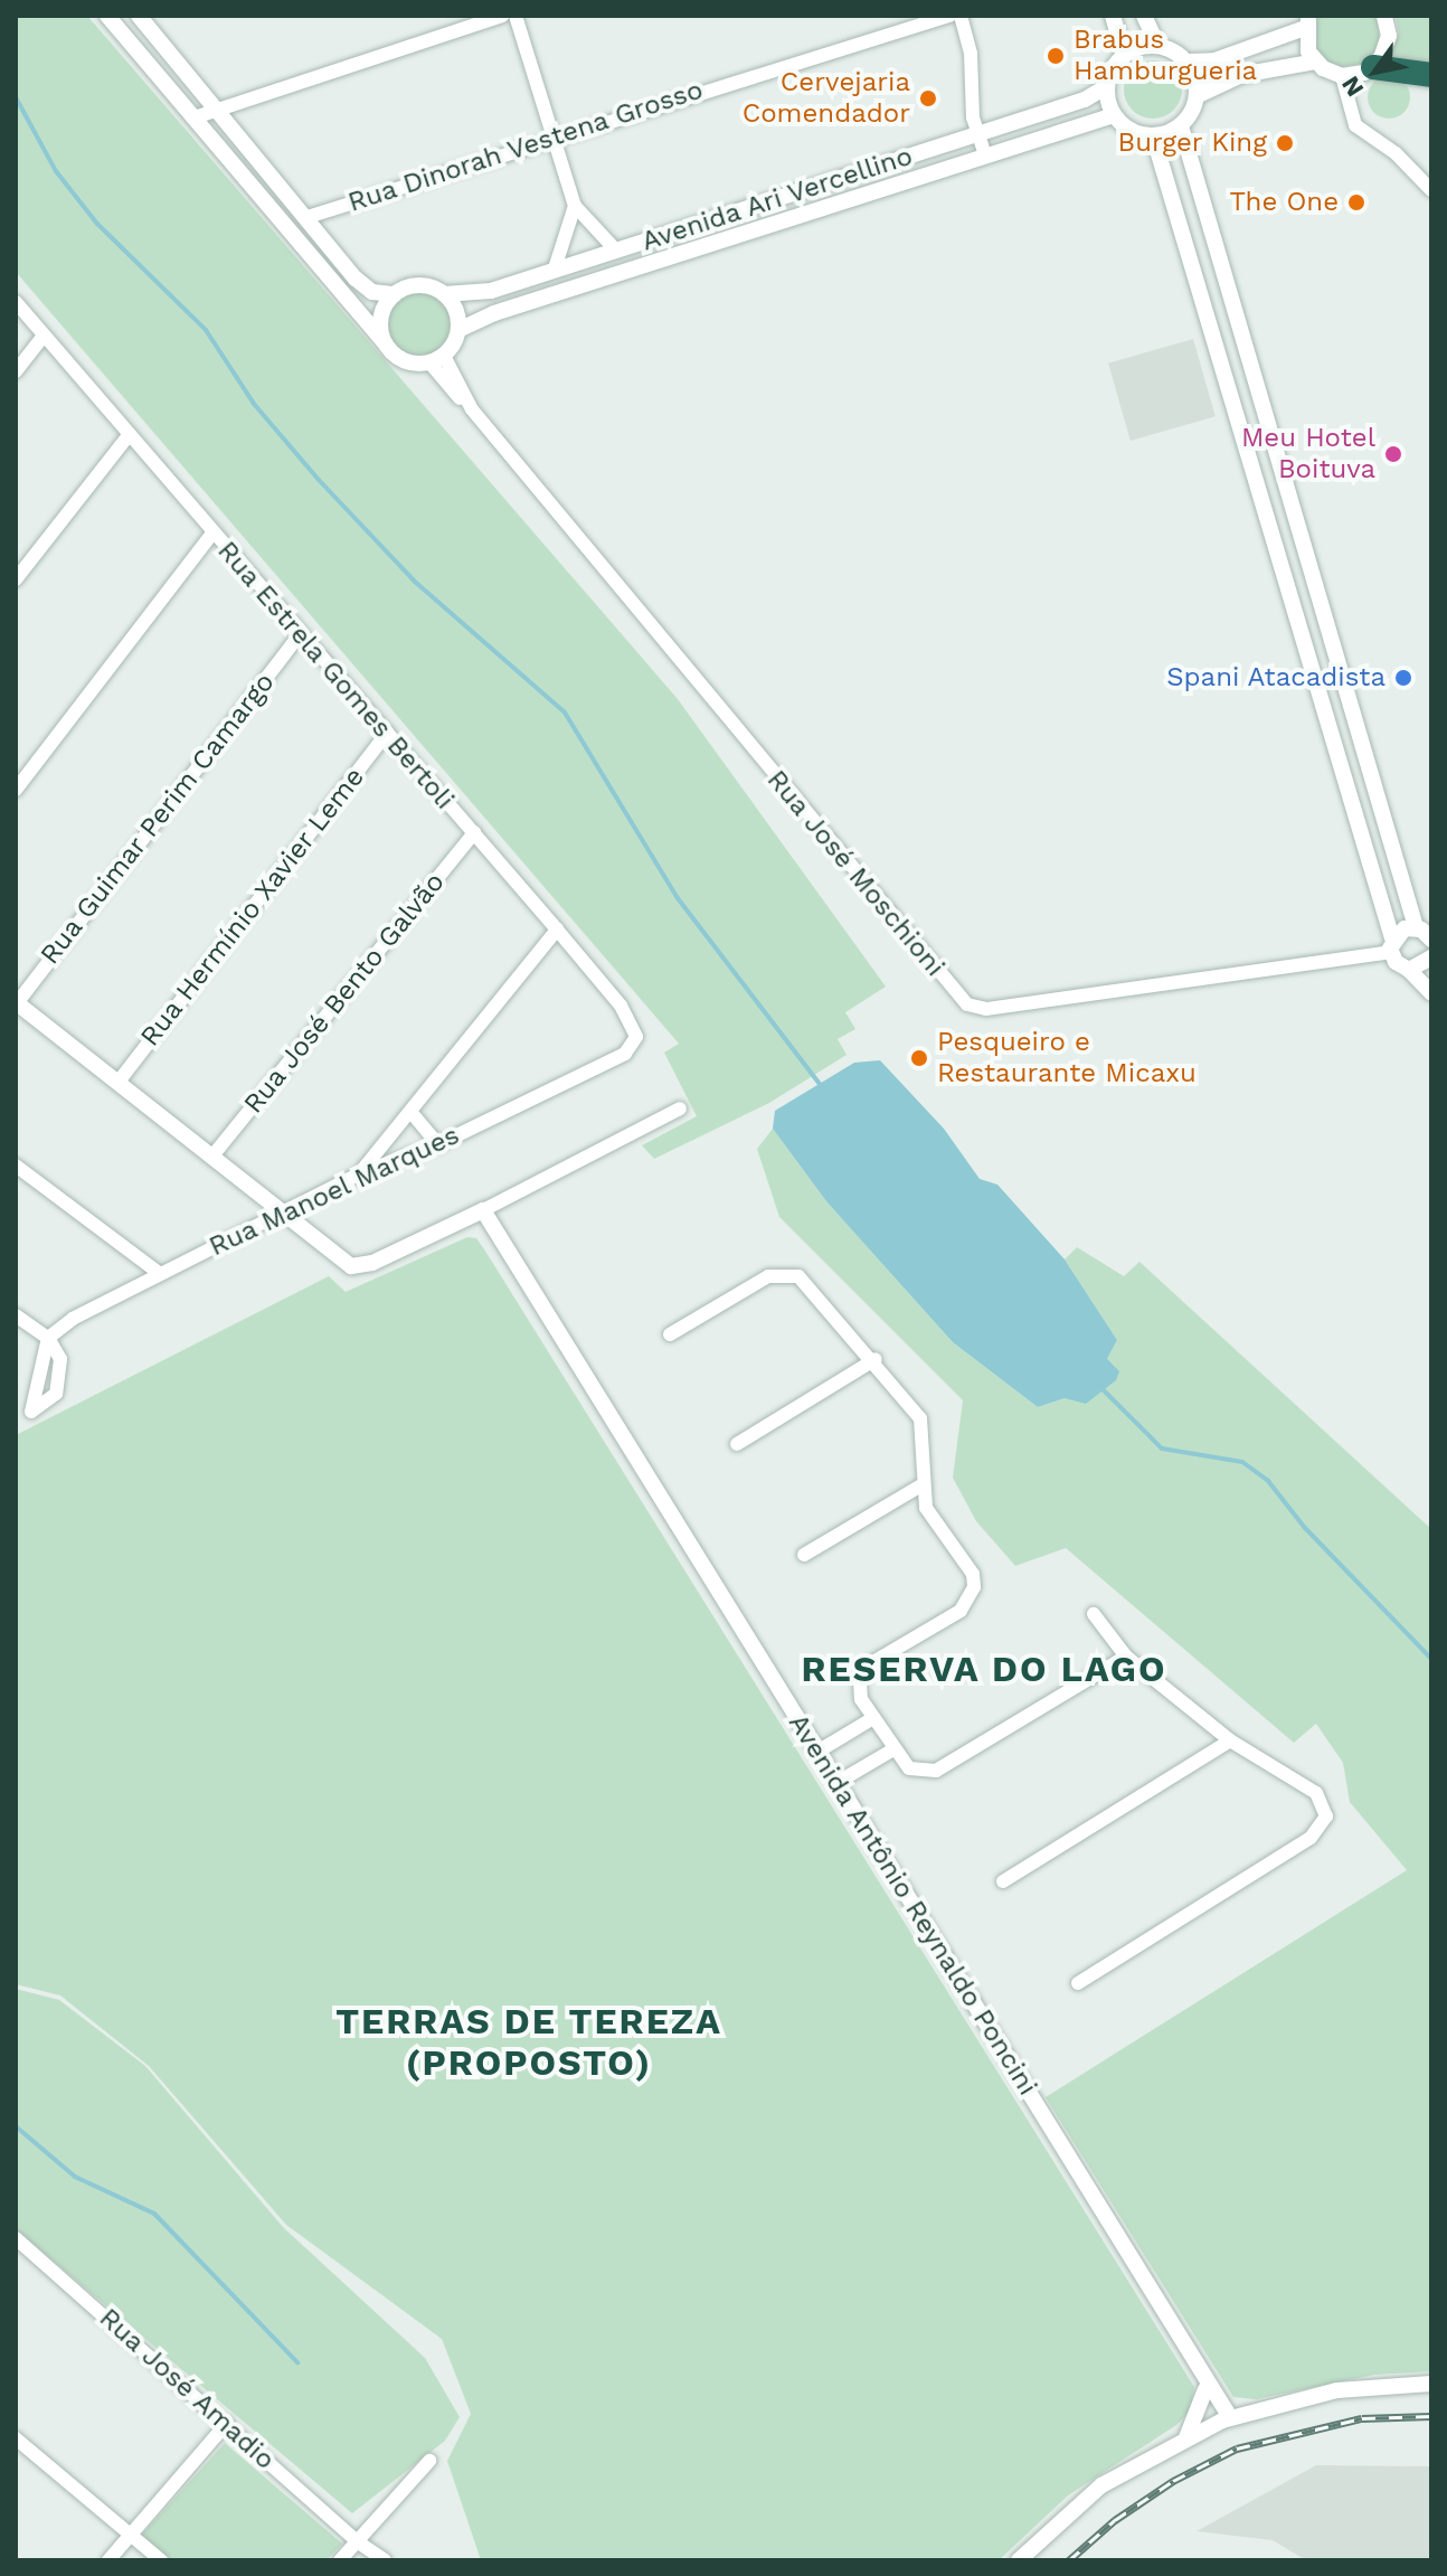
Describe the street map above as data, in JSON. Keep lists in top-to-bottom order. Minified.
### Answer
{"streets":{"street":["Rua Dinorah Vestena Grosso","Avenida Ari Vercellino","Rua Estrela Gomes Bertoli","Rua Guimar Perim Camargo","Rua José Moschioni","Rua Hermínio Xavier Leme","Rua José Bento Galvão","Rua Manoel Marques","Avenida Antônio Reynaldo Poncini","Rua José Amadio"]},"crossings":[["Avenida Ari Vercellino","Rua José Moschioni"],["Rua Estrela Gomes Bertoli","Rua Guimar Perim Camargo"],["Rua Estrela Gomes Bertoli","Rua Hermínio Xavier Leme"],["Rua Estrela Gomes Bertoli","Rua José Bento Galvão"],["Rua Estrela Gomes Bertoli","Rua Manoel Marques"]],"districts":["RESERVA DO LAGO","TERRAS DE TEREZA (PROPOSTO)"],"places":["Brabus Hamburgueria","Cervejaria Comendador","Burger King","The One","Meu Hotel Boituva","Spani Atacadista","Pesqueiro e Restaurante Micaxu"],"north":"bottom left"}
